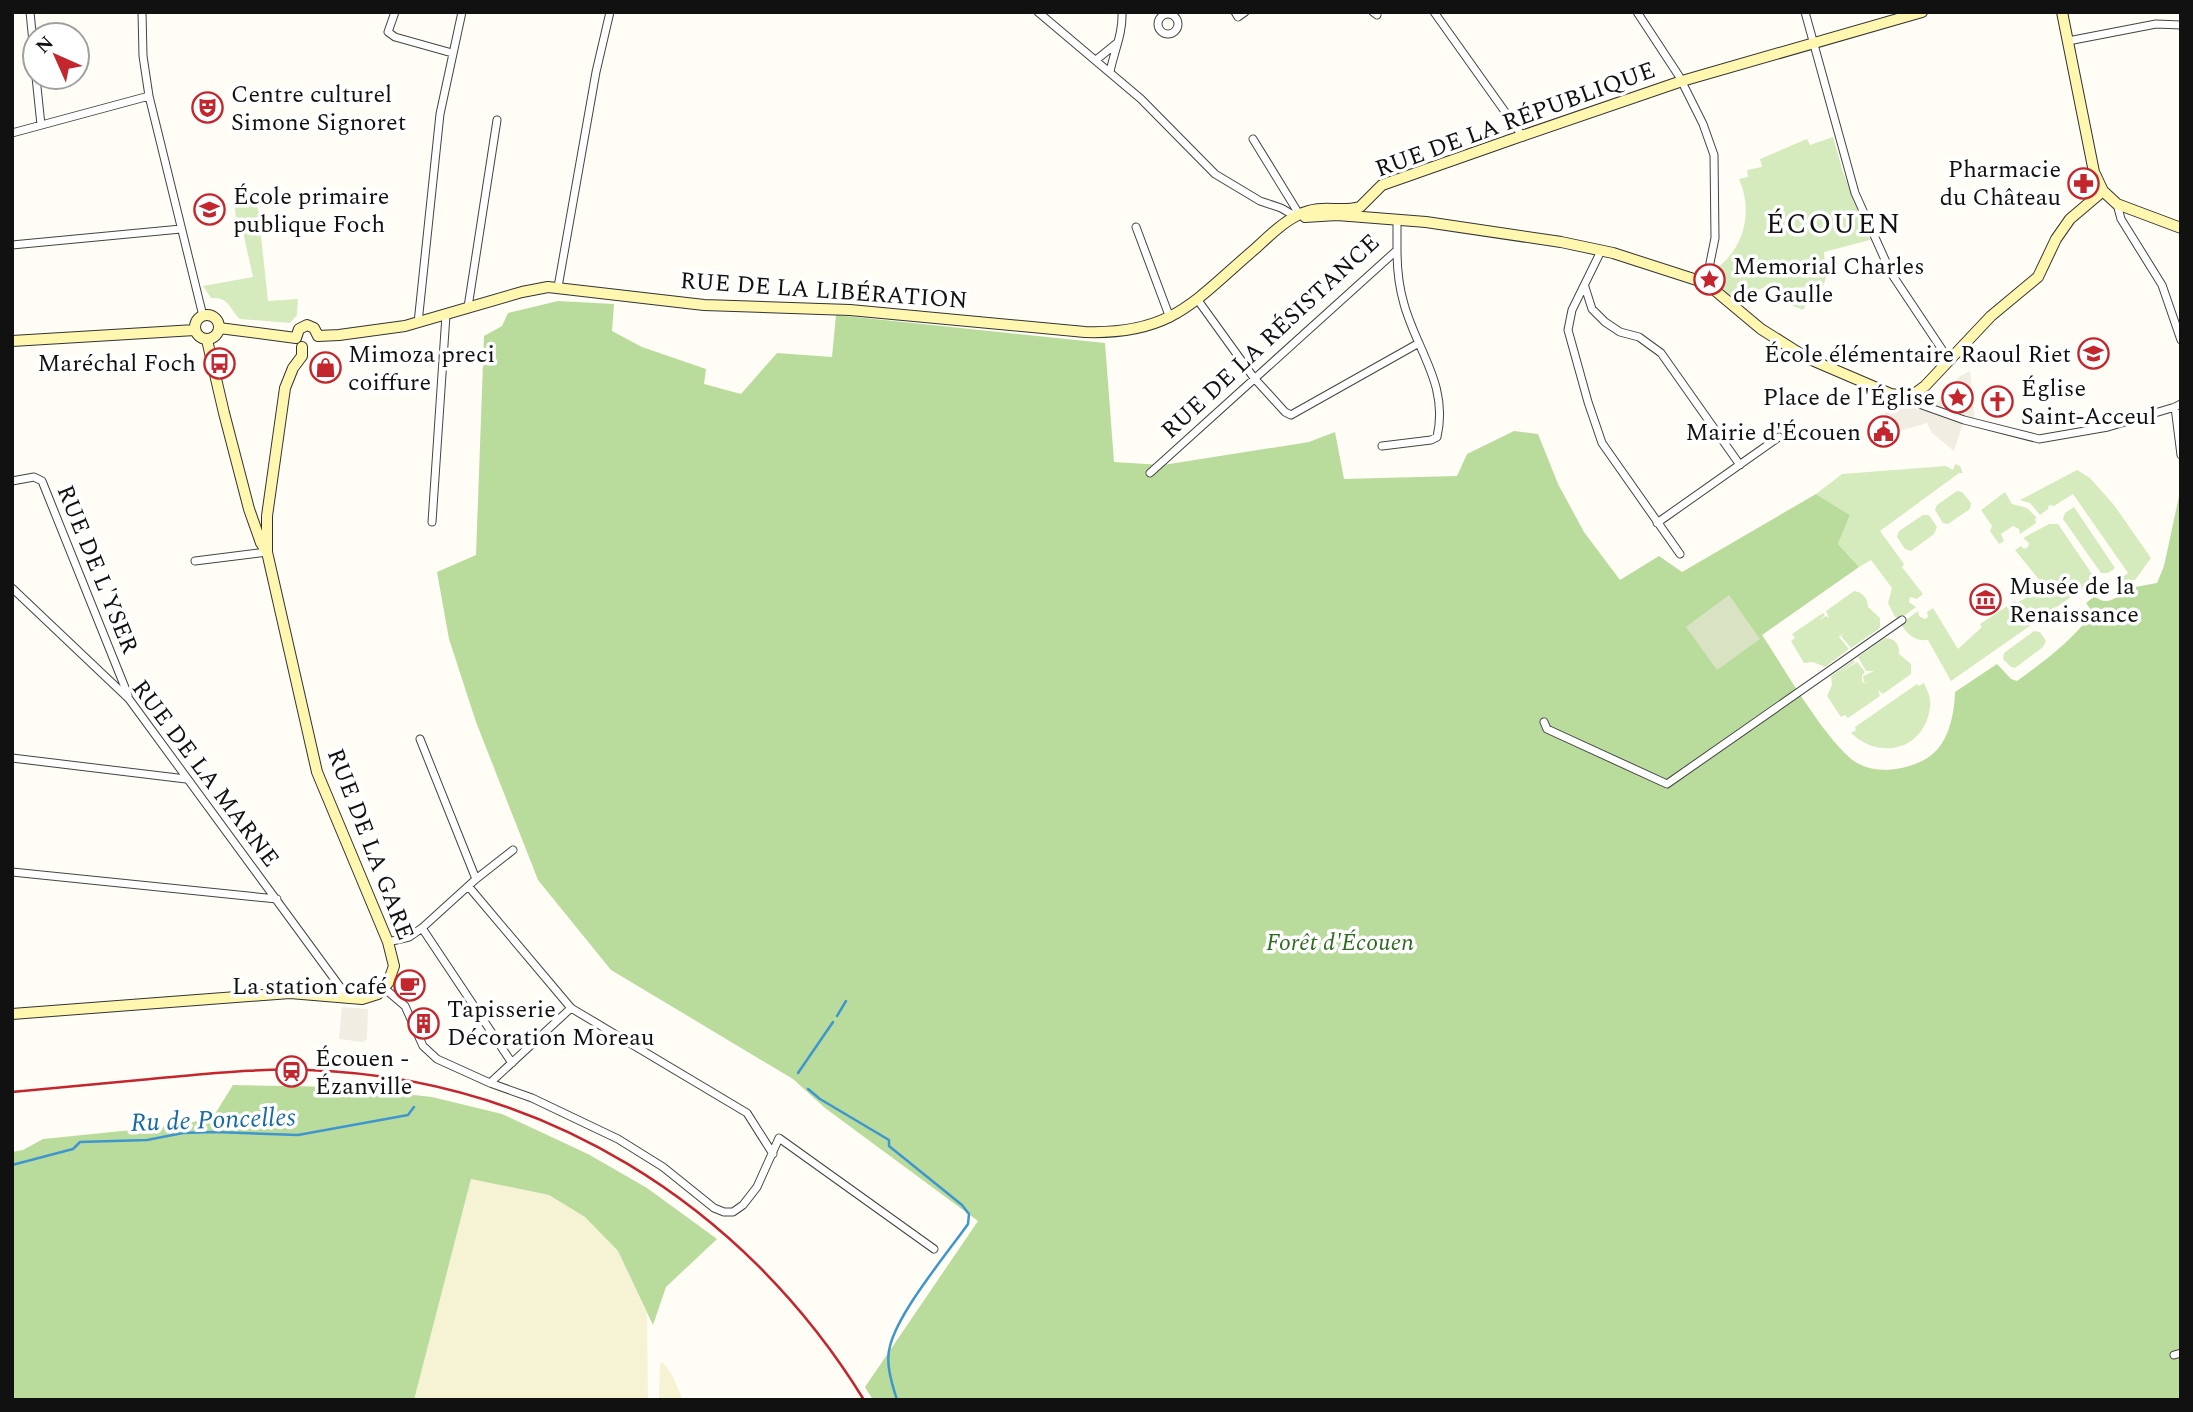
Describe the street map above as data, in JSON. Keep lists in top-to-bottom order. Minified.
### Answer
{"streets":{"main road":["RUE DE LA RÉPUBLIQUE","RUE DE LA LIBÉRATION","RUE DE LA GARE"],"street":["RUE DE LA RÉSISTANCE","RUE DE L'YSER","RUE DE LA MARNE"]},"crossings":[["RUE DE LA LIBÉRATION","RUE DE LA GARE"],["RUE DE L'YSER","RUE DE LA MARNE"]],"districts":["ÉCOUEN"],"water":["Ru de Poncelles"],"parks":["Forêt d'Écouen"],"places":{"theatre":["Centre culturel Simone Signoret"],"pharmacy":["Pharmacie du Château"],"school or university":["École primaire publique Foch","École élémentaire Raoul Riet"],"place":["Memorial Charles de Gaulle","Place de l'Église"],"bus stop":["Maréchal Foch"],"shop":["Mimoza preci coiffure"],"church":["Église Saint-Acceul"],"public building":["Mairie d'Écouen"],"museum":["Musée de la Renaissance"],"cafe":["La station café"],"building":["Tapisserie Décoration Moreau"],"station":["Écouen - Ézanville"]},"north":"top left"}
